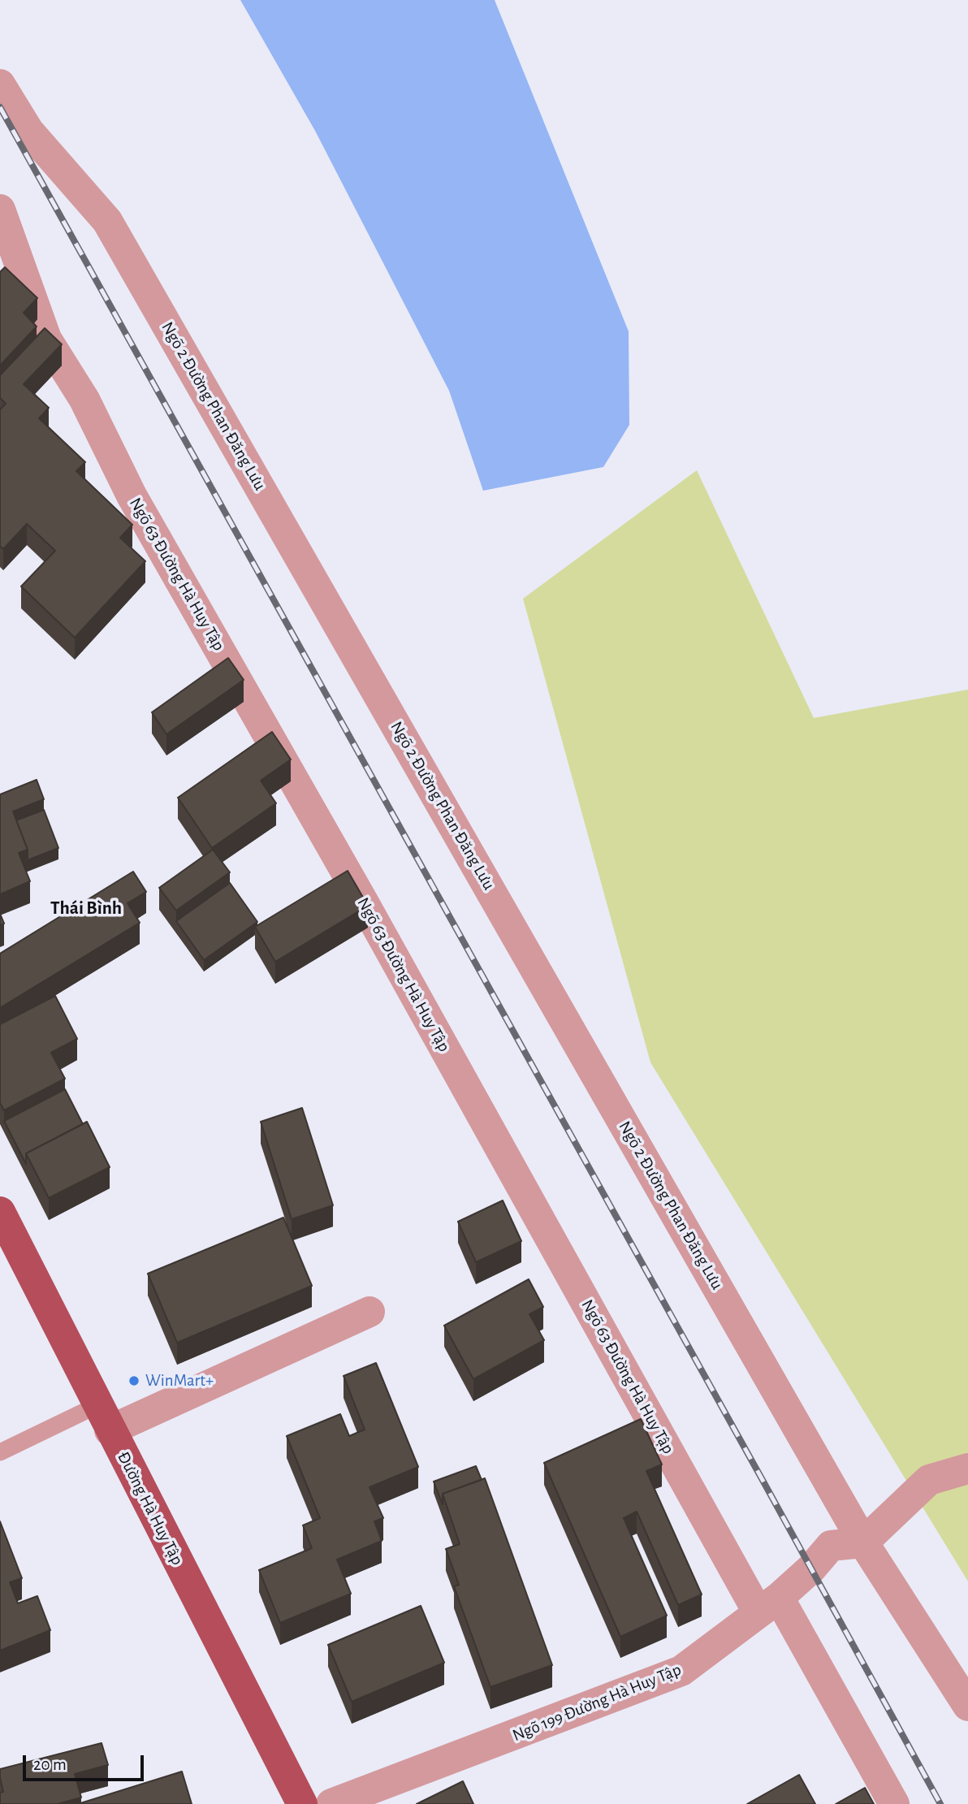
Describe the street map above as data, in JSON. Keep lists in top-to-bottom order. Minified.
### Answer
{"streets":{"main road":["Đường Hà Huy Tập"],"street":["Ngõ 2 Đường Phan Đăng Lưu","Ngõ 63 Đường Hà Huy Tập","Ngõ 199 Đường Hà Huy Tập"]},"crossings":[["Ngõ 2 Đường Phan Đăng Lưu","Ngõ 199 Đường Hà Huy Tập"],["Ngõ 63 Đường Hà Huy Tập","Ngõ 199 Đường Hà Huy Tập"]],"districts":["Thái Bình"],"places":["WinMart+"],"scale_bar":"20 m"}
